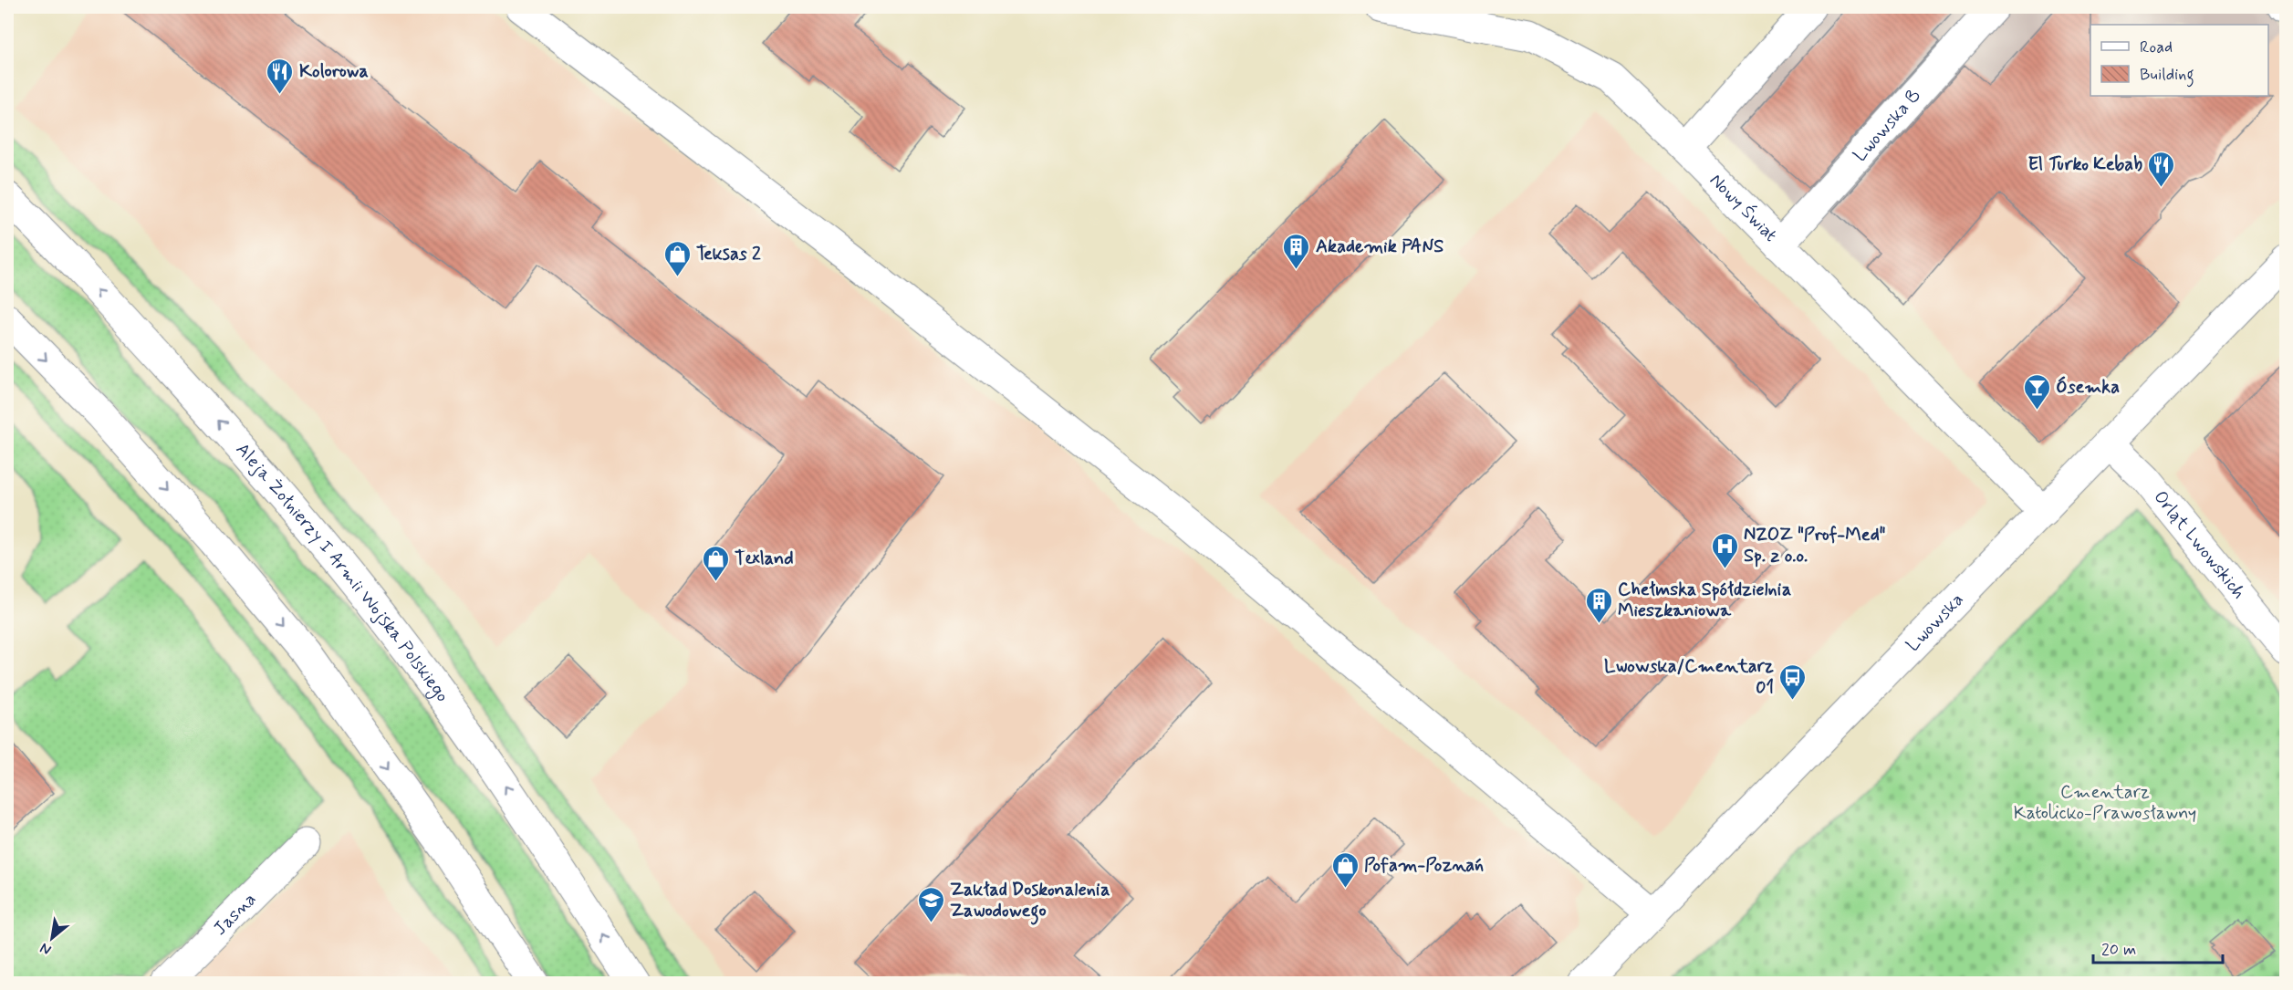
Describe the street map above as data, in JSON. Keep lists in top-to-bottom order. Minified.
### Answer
{"streets":{"street":["Lwowska B","Nowy Świat","Orląt Lwowskich","Aleja Żołnierzy I Armii Wojska Polskiego","Lwowska","Jasna"]},"crossings":[["Lwowska B","Nowy Świat"],["Nowy Świat","Lwowska"],["Orląt Lwowskich","Lwowska"]],"parks":["Cmentarz Katolicko-Prawosławny"],"places":{"restaurant":["Kolorowa","El Turko Kebab"],"building":["Akademik PANS","Chełmska Spółdzielnia Mieszkaniowa"],"shop":["Teksas 2","Texland","Pofam-Poznań"],"bar":["Ósemka"],"hospital":["NZOZ \"Prof-Med\" Sp. z o.o."],"bus stop":["Lwowska/Cmentarz 01"],"school or university":["Zakład Doskonalenia Zawodowego"]},"legend":["Road","Building"],"scale_bar":"20 m","north":"bottom left"}
